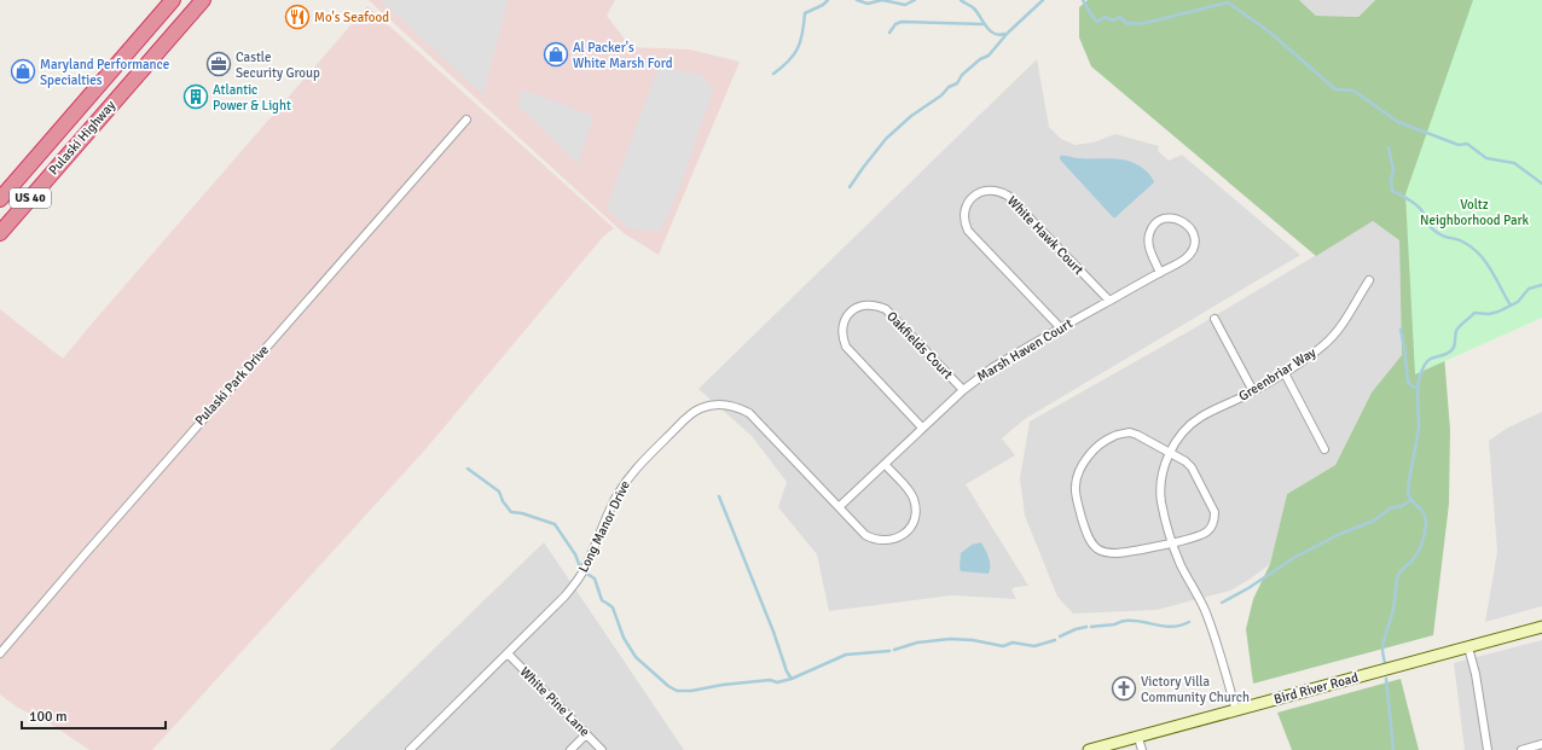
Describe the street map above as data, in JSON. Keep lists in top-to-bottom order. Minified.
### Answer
{"streets":{"highway":["Pulaski Highway","US 40"],"street":["White Hawk Court","Oakfields Court","Marsh Haven Court","Greenbriar Way","Pulaski Park Drive","Long Manor Drive","Bird River Road","White Pine Lane"]},"crossings":[["White Hawk Court","Marsh Haven Court"],["Oakfields Court","Marsh Haven Court"],["Marsh Haven Court","Long Manor Drive"],["Greenbriar Way","Bird River Road"],["Long Manor Drive","White Pine Lane"]],"parks":["Voltz Neighborhood Park"],"places":{"restaurant":["Mo's Seafood"],"shop":["Al Packer's White Marsh Ford","Maryland Performance Specialties"],"office":["Castle Security Group"],"building":["Atlantic Power & Light"],"church":["Victory Villa Community Church"]},"scale_bar":"100 m"}
